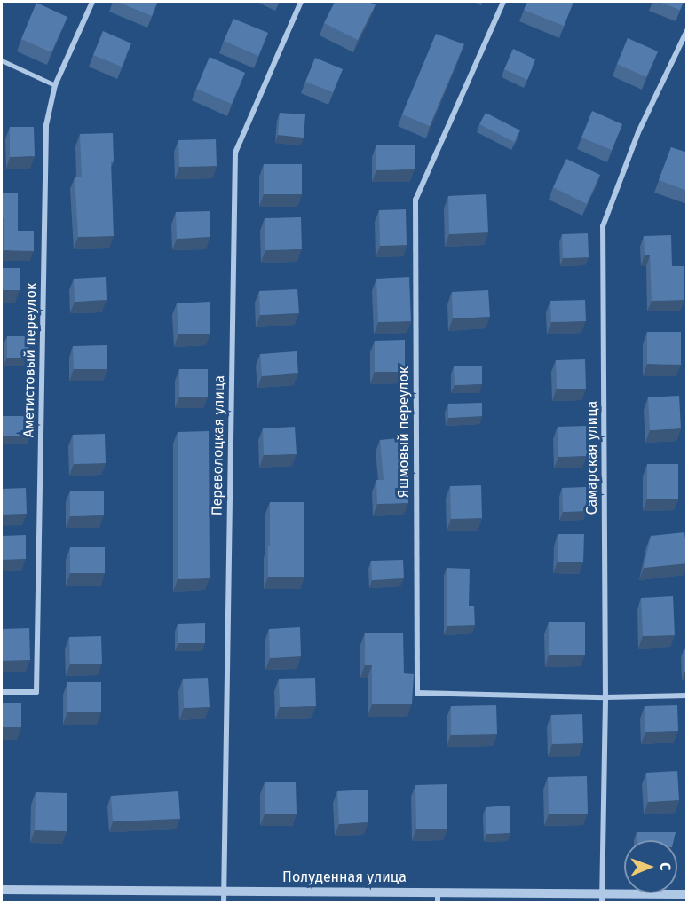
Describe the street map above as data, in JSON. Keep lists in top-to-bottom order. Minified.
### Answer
{"streets":{"street":["Аметистовый переулок","Яшмовый переулок","Переволоцкая улица","Самарская улица","Полуденная улица"]},"crossings":[["Яшмовый переулок","Самарская улица"],["Переволоцкая улица","Полуденная улица"],["Самарская улица","Полуденная улица"]],"north":"right"}
